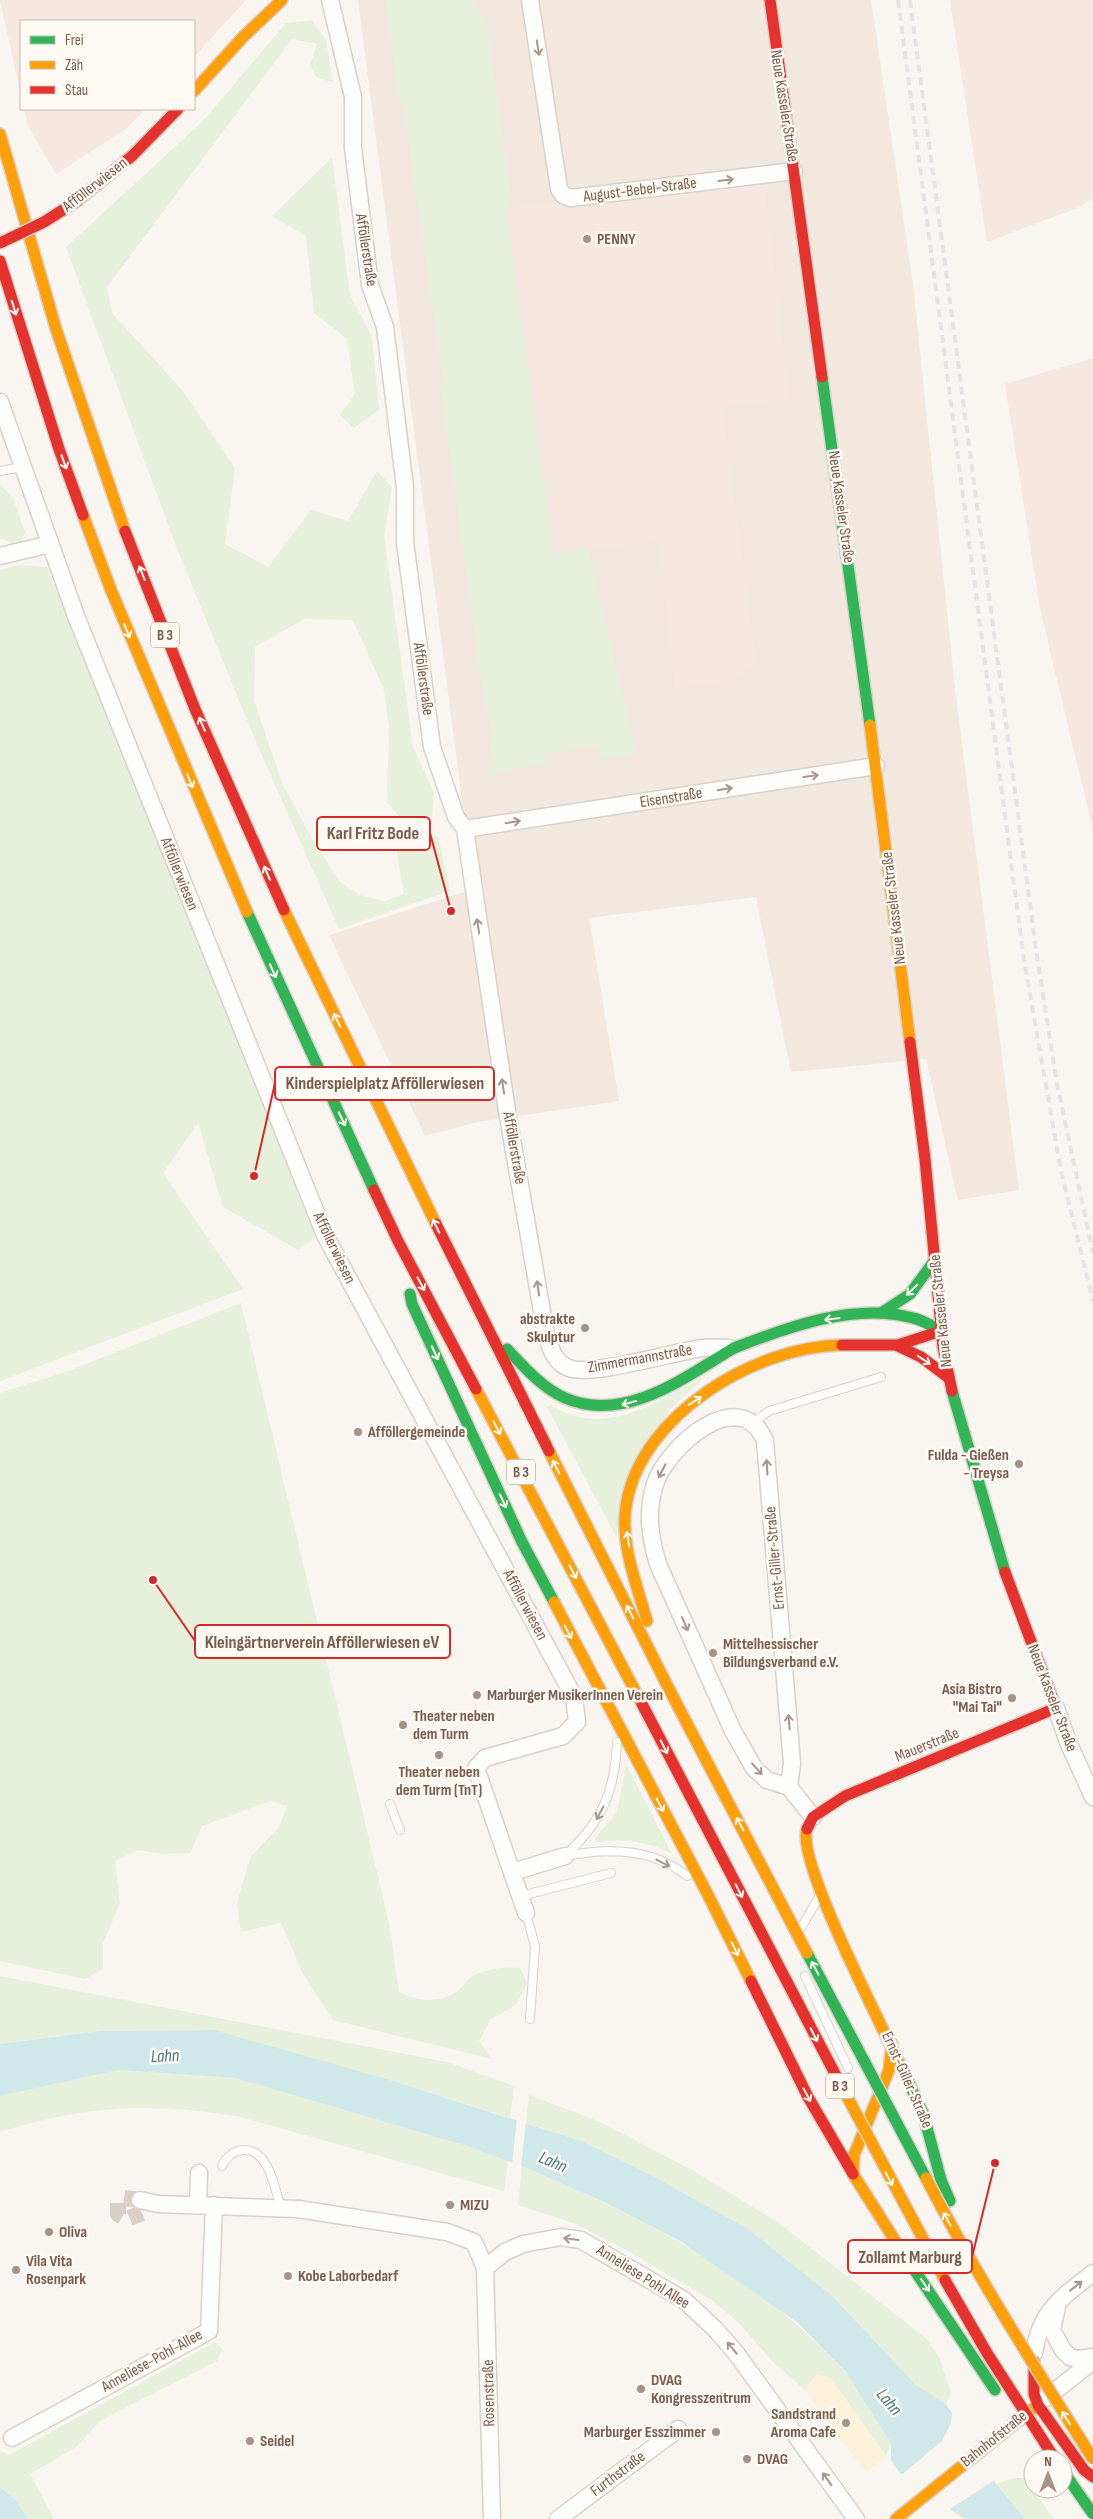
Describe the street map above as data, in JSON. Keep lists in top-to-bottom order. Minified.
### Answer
{"streets":{"main road":["Neue Kasseler Straße","Afföllerwiesen","B 3","Ernst-Giller-Straße","Mauerstraße","Bahnhofstraße"],"street":["August-Bebel-Straße","Afföllerstraße","Eisenstraße","Zimmermannstraße","Anneliese Pohl Allee","Anneliese-Pohl-Allee","Rosenstraße","Furthstraße"]},"crossings":[["Neue Kasseler Straße","August-Bebel-Straße"],["Neue Kasseler Straße","Eisenstraße"],["Neue Kasseler Straße","Mauerstraße"],["Afföllerstraße","Eisenstraße"],["Afföllerstraße","Zimmermannstraße"],["Ernst-Giller-Straße","Mauerstraße"],["Anneliese Pohl Allee","Rosenstraße"]],"one_way":["Afföllerstraße","Eisenstraße","Ernst-Giller-Straße","Anneliese Pohl Allee"],"water":["Lahn"],"places":["PENNY","Karl Fritz Bode","Kinderspielplatz Afföllerwiesen","abstrakte Skulptur","Afföllergemeinde","Fulda - Gießen - Treysa","Kleingärtnerverein Afföllerwiesen eV","Mittelhessischer Bildungsverband e.V.","Marburger MusikerInnen Verein","Asia Bistro \"Mai Tai\"","Theater neben dem Turm","Theater neben dem Turm (TnT)","Zollamt Marburg","MIZU","Oliva","Vila Vita Rosenpark","Kobe Laborbedarf","DVAG Kongresszentrum","Sandstrand Aroma Cafe","Marburger Esszimmer","Seidel","DVAG"],"legend":["Frei","Zäh","Stau"],"north":"top"}
